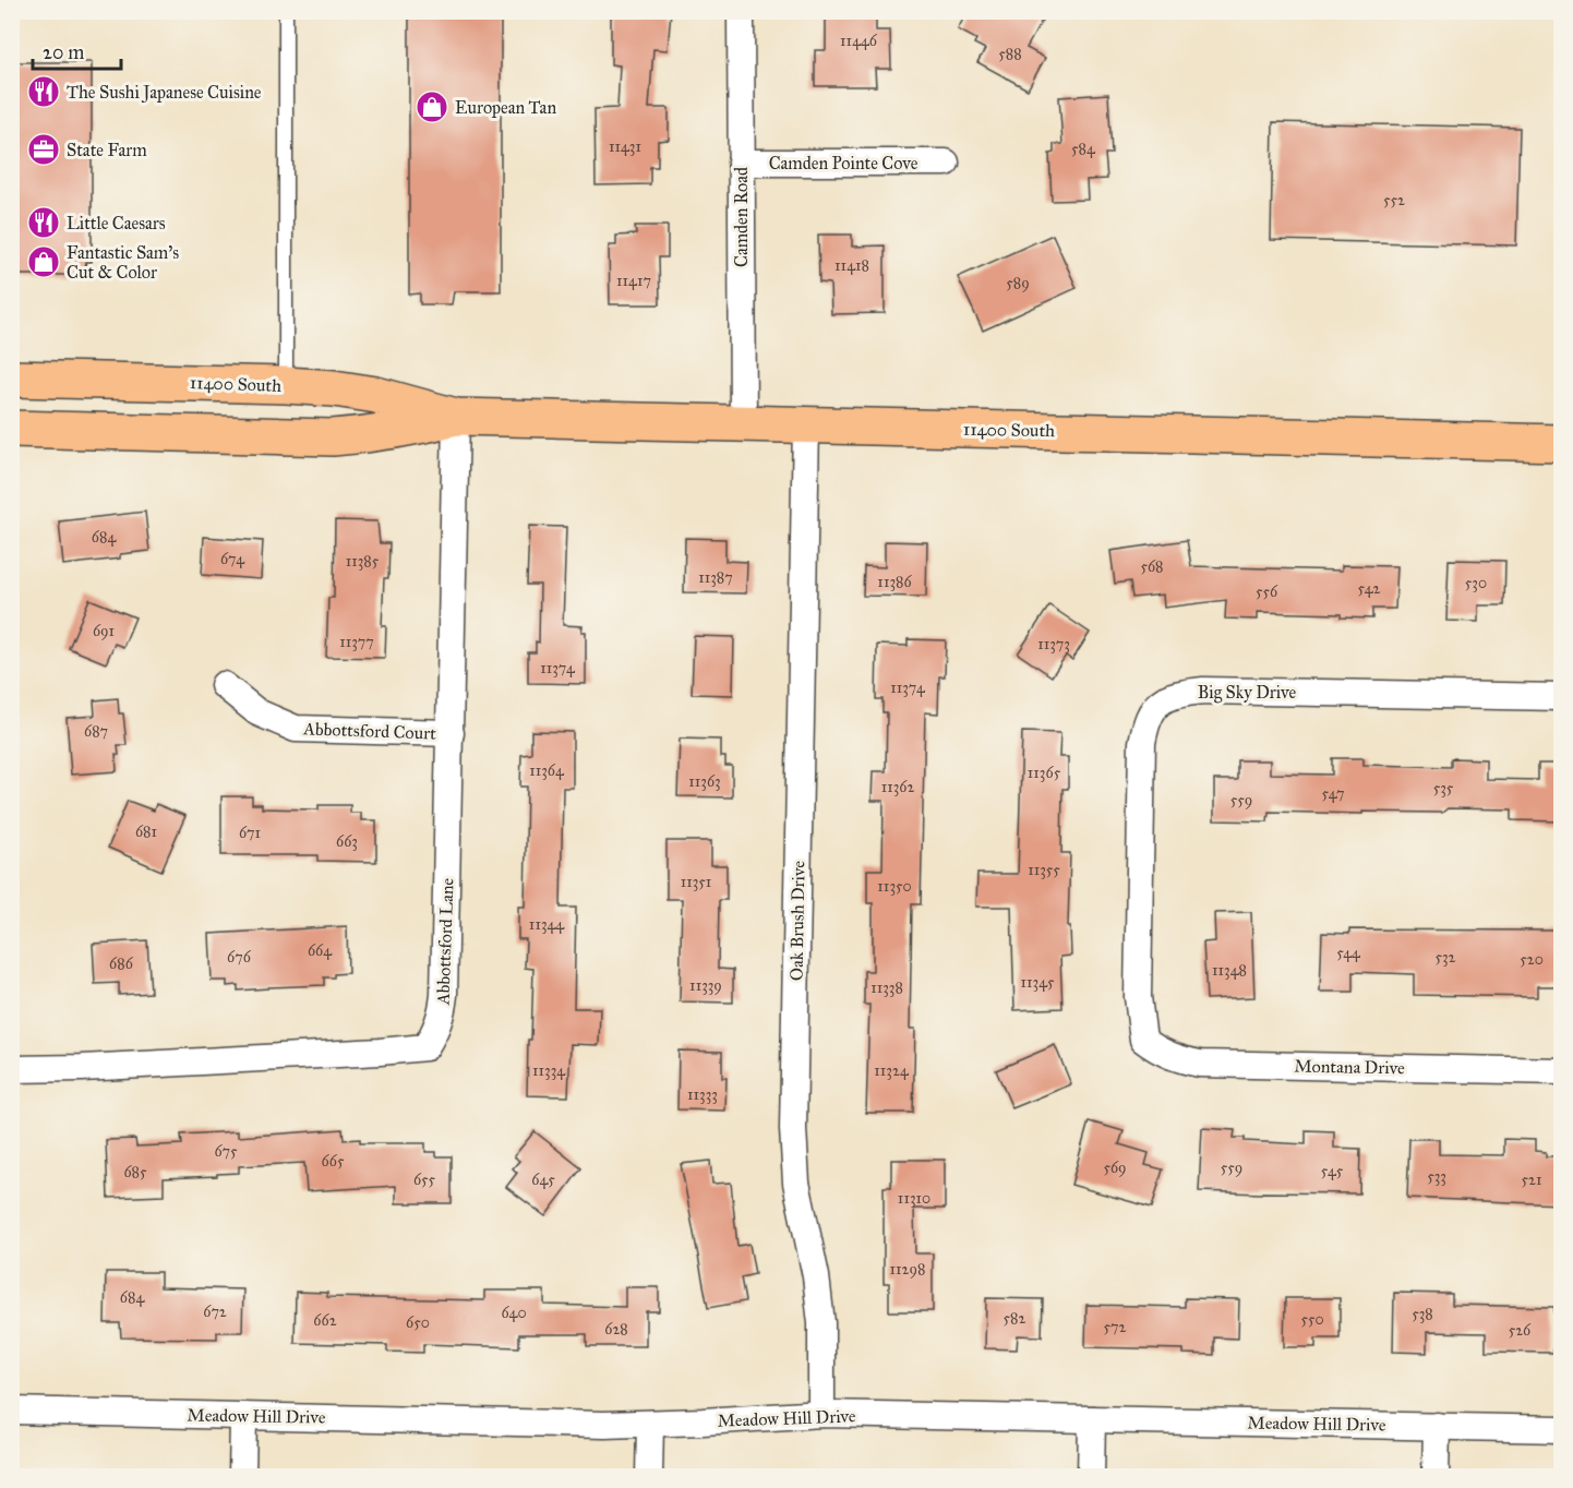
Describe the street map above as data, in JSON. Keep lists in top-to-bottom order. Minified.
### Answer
{"streets":{"main road":["11400 South"],"street":["Camden Pointe Cove","Camden Road","Big Sky Drive","Abbottsford Court","Oak Brush Drive","Abbottsford Lane","Montana Drive","Meadow Hill Drive"]},"crossings":[["Camden Pointe Cove","Camden Road"],["Camden Road","11400 South"],["11400 South","Oak Brush Drive"],["11400 South","Abbottsford Lane"],["Big Sky Drive","Montana Drive"],["Abbottsford Court","Abbottsford Lane"],["Oak Brush Drive","Meadow Hill Drive"]],"places":{"restaurant":["The Sushi Japanese Cuisine","Little Caesars"],"shop":["European Tan","Fantastic Sam's Cut & Color"],"office":["State Farm"]},"house_numbers":["11446","588","11431","584","552","11418","11417","589","684","674","11385","568","11387","11386","530","542","556","691","11377","11373","11374","11374","687","11364","11365","11363","11362","535","547","559","681","671","663","11355","11351","11350","11344","664","544","676","532","520","686","11348","11345","11339","11338","11334","11324","11333","675","665","569","559","545","685","533","655","645","521","11310","11298","684","672","640","538","582","550","662","650","572","628","526"],"scale_bar":"20 m"}
